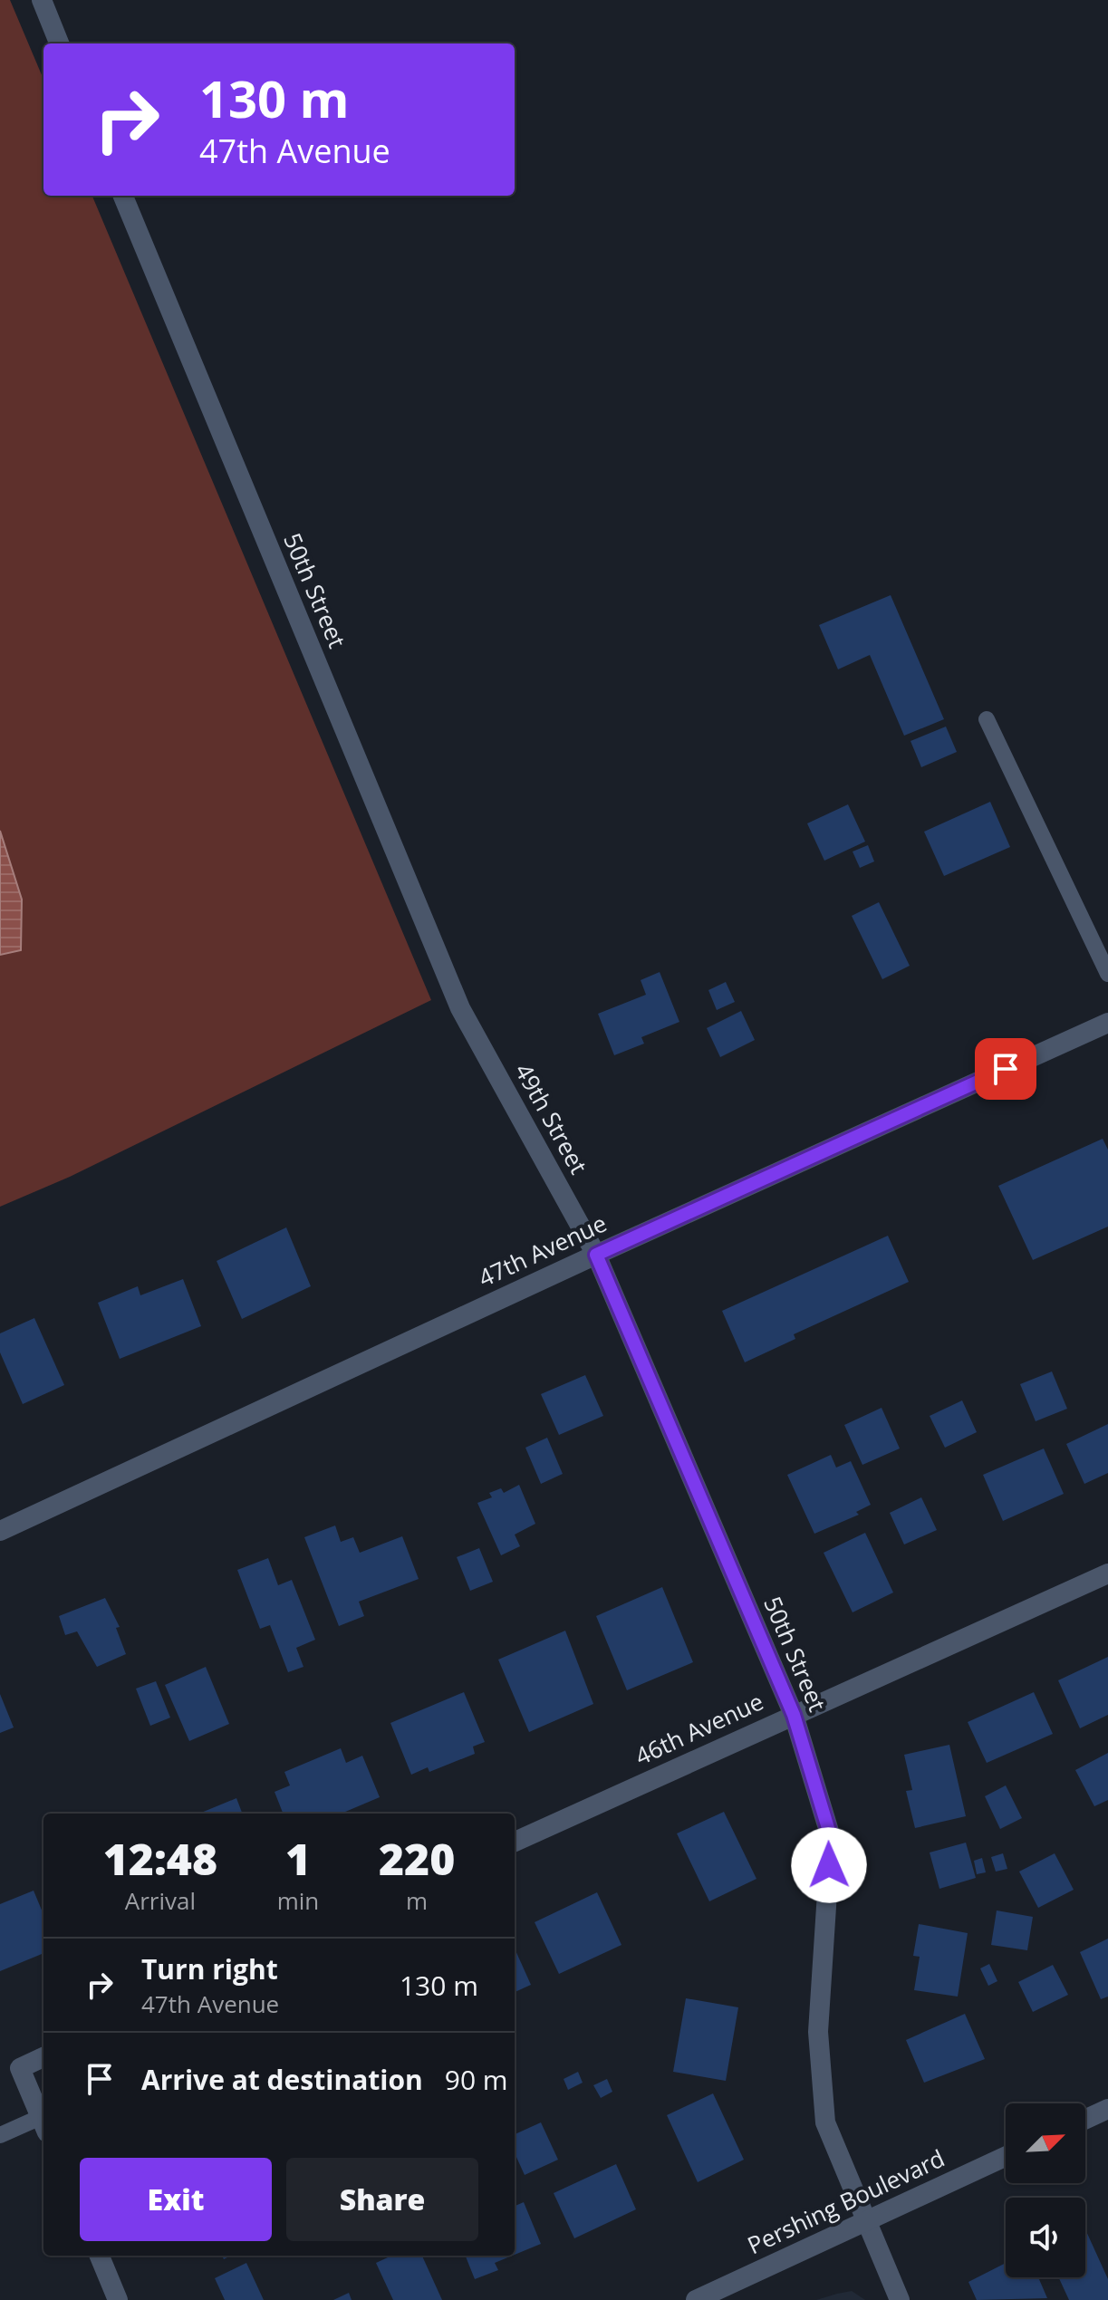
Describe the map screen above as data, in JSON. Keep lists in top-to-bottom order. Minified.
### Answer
{"streets":{"street":["50th Street","49th Street","47th Avenue","46th Avenue","Pershing Boulevard"]},"crossings":[["50th Street","49th Street"],["50th Street","47th Avenue"],["50th Street","46th Avenue"],["50th Street","Pershing Boulevard"],["49th Street","47th Avenue"]],"north":"top right","page":{"turn":["130 m","47th Avenue"],"eta":["12:48","Arrival","1","min","220","m"],"list":[{"name":"Turn right","note":"47th Avenue","value":"130 m"},{"name":"Arrive at destination","value":"90 m"}],"buttons":["Exit","Share"]}}
